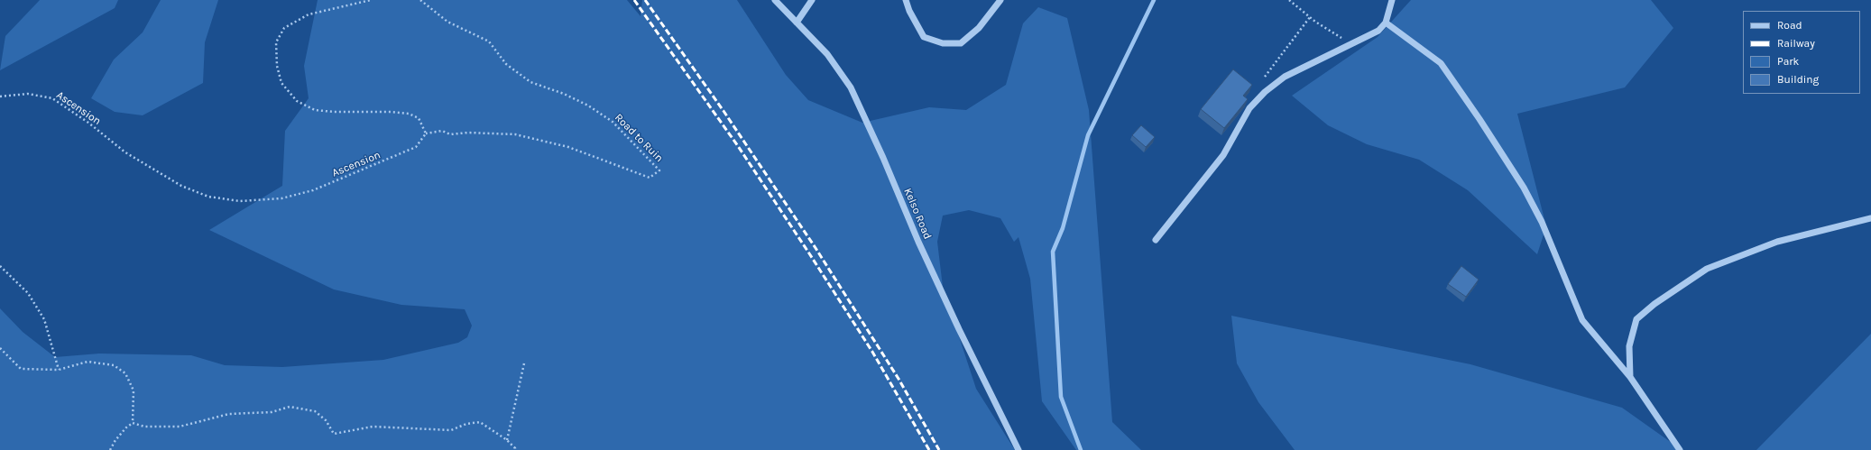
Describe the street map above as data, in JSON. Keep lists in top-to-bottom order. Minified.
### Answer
{"streets":{"street":["Kelso Road"],"path":["Ascension","Road to Ruin"]},"crossings":[["Ascension","Road to Ruin"]],"legend":["Road","Railway","Park","Building"]}
